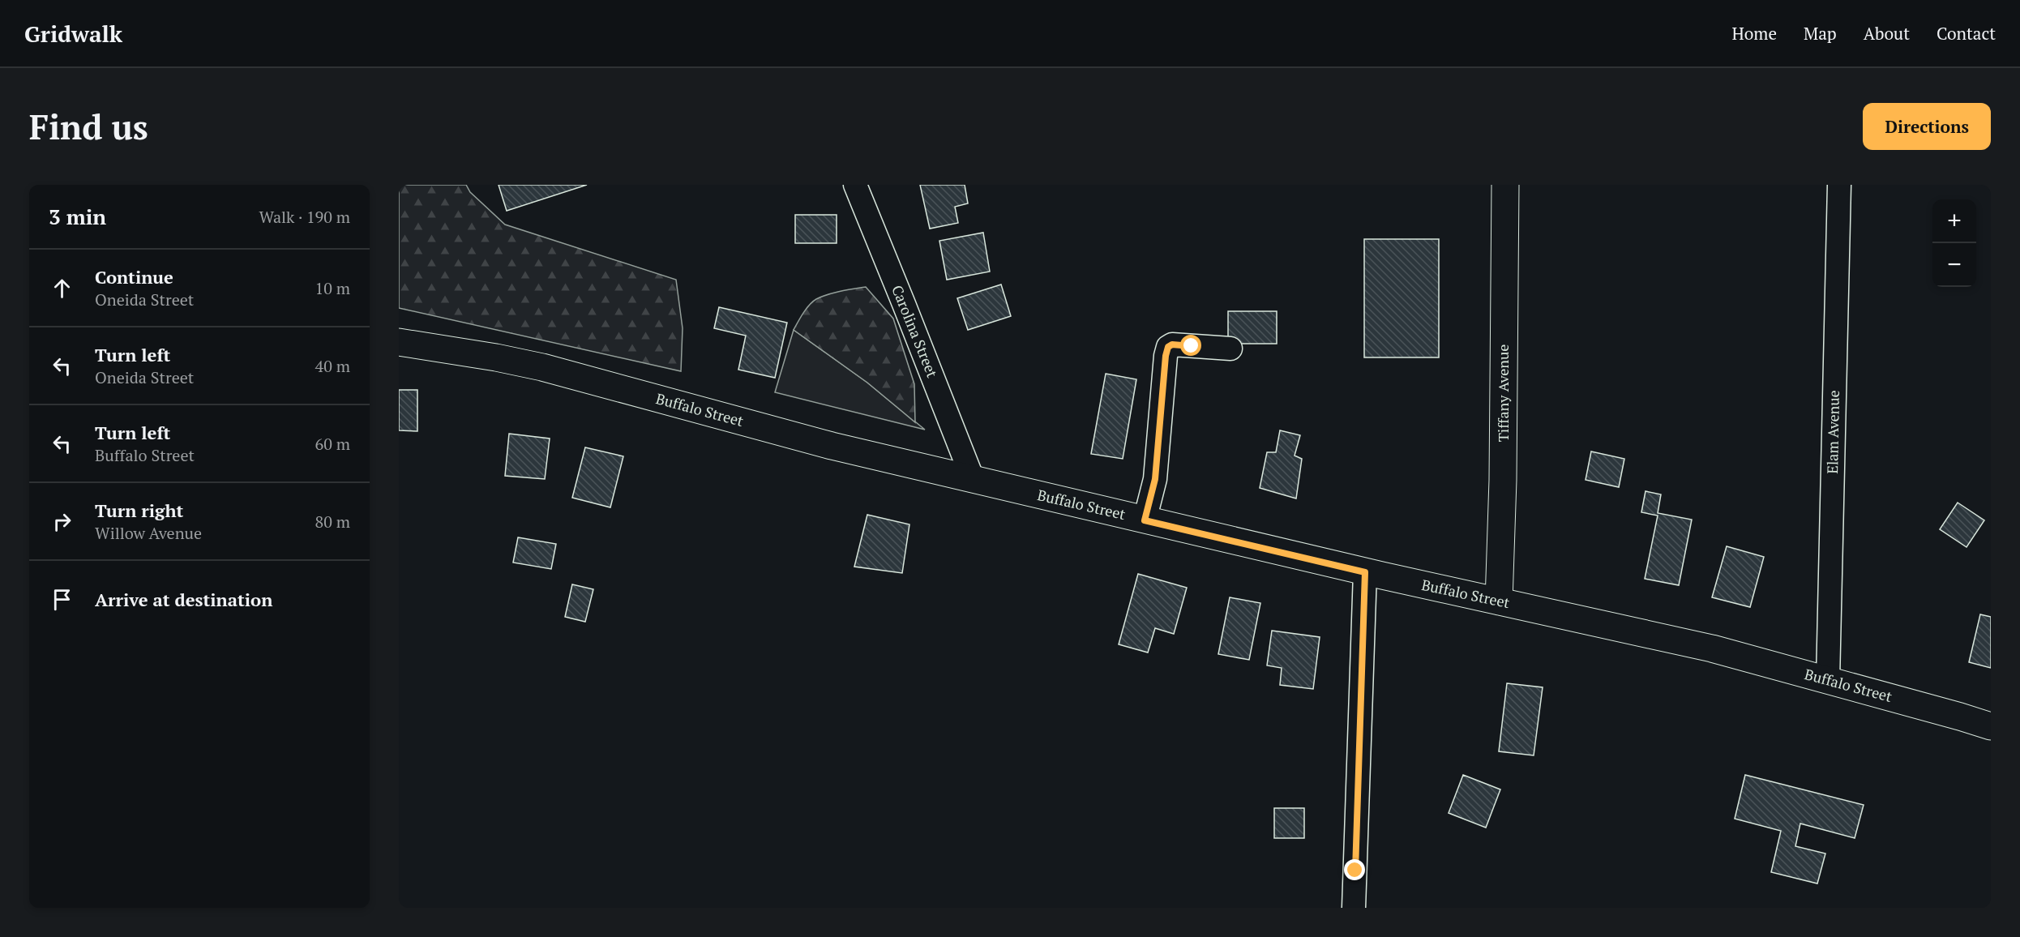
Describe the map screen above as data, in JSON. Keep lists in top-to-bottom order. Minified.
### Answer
{"streets":{"street":["Carolina Street","Tiffany Avenue","Buffalo Street","Elam Avenue"]},"crossings":[["Carolina Street","Buffalo Street"],["Tiffany Avenue","Buffalo Street"],["Buffalo Street","Elam Avenue"]],"page":{"header":"Gridwalk","nav":["Home","Map","About","Contact"],"buttons":"Directions","title":"Find us","heading":["3 min","Walk · 190 m"],"map_buttons":["+","−"],"list":[["Continue","Oneida Street","10 m"],["Turn left","Oneida Street","40 m"],["Turn left","Buffalo Street","60 m"],["Turn right","Willow Avenue","80 m"],"Arrive at destination"]}}
